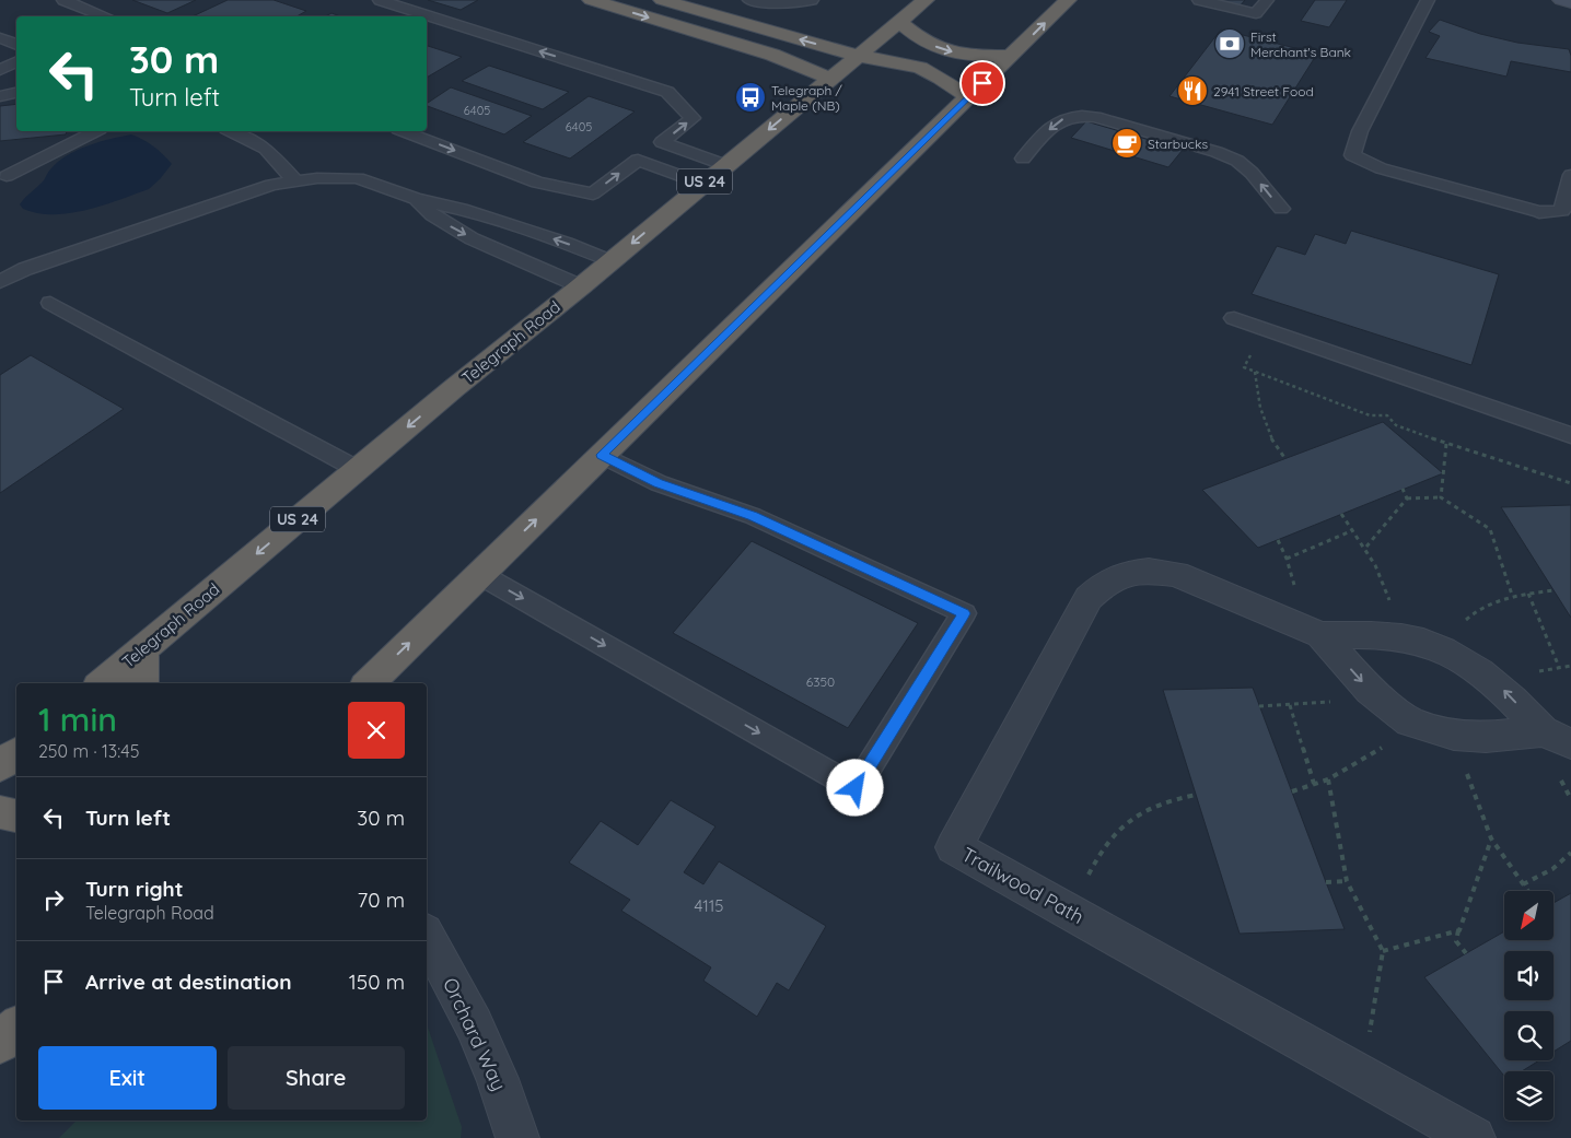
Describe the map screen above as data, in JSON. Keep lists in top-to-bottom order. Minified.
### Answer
{"streets":{"highway":["US 24","Telegraph Road"],"street":["Trailwood Path","Orchard Way"]},"places":{"bank":["First Merchant's Bank"],"restaurant":["2941 Street Food"],"bus stop":["Telegraph / Maple (NB)"],"cafe":["Starbucks"]},"house_numbers":["6405","6405","6350","4115"],"north":"bottom left","page":{"turn":["30 m","Turn left"],"heading":["1 min","250 m · 13:45"],"list":[{"name":"Turn left","value":"30 m"},{"name":"Turn right","note":"Telegraph Road","value":"70 m"},{"name":"Arrive at destination","value":"150 m"}],"buttons":["Exit","Share"]}}
